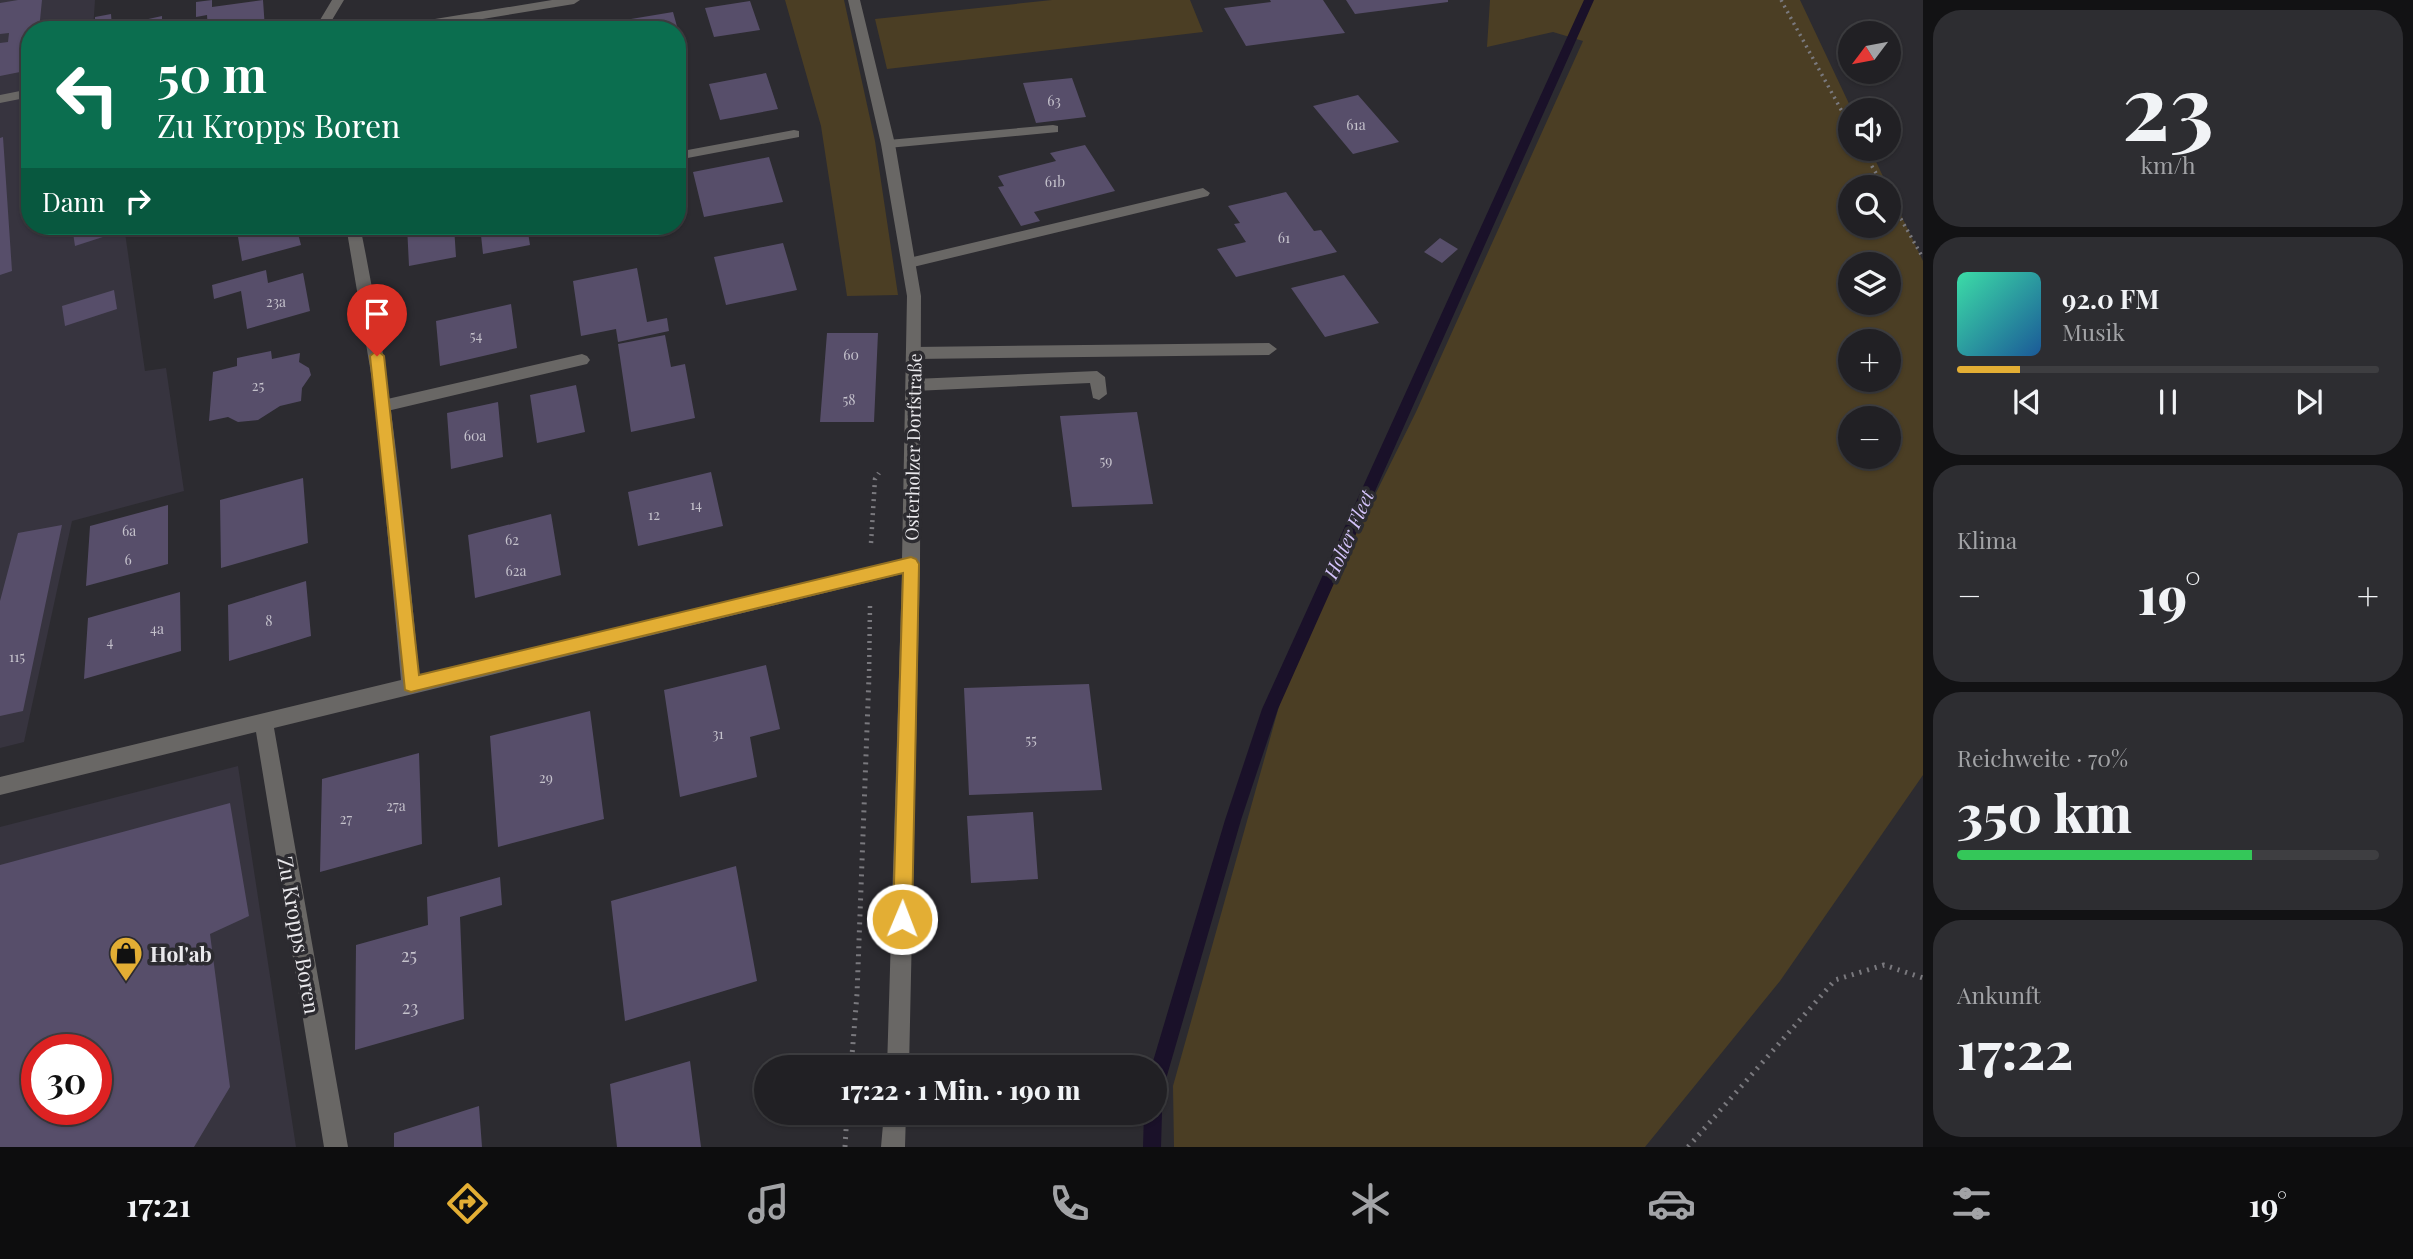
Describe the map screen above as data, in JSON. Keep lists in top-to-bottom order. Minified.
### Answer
{"streets":{"street":["Osterholzer Dorfstraße","Zu Kropps Boren"]},"water":["Holter Fleet"],"places":{"shop":["Hol'ab"]},"house_numbers":["63","61a","61b","61","23a","54","60","25","58","60a","59","14","12","6a","62","6","62a","8","4a","4","115","31","55","29","27a","27","25","23"],"north":"bottom left","page":{"tile":[["23","km/h"],"Klima",["Reichweite · 70%","350 km"],["Ankunft","17:22"]],"map_buttons":["+","−"],"turn":["50 m","Zu Kropps Boren"],"then":"Dann","song":["92.0 FM","Musik"],"heat":["−","19°","+"],"limit":"30","trip":"17:22 · 1 Min. · 190 m","tabs":["17:21","19°"]}}
